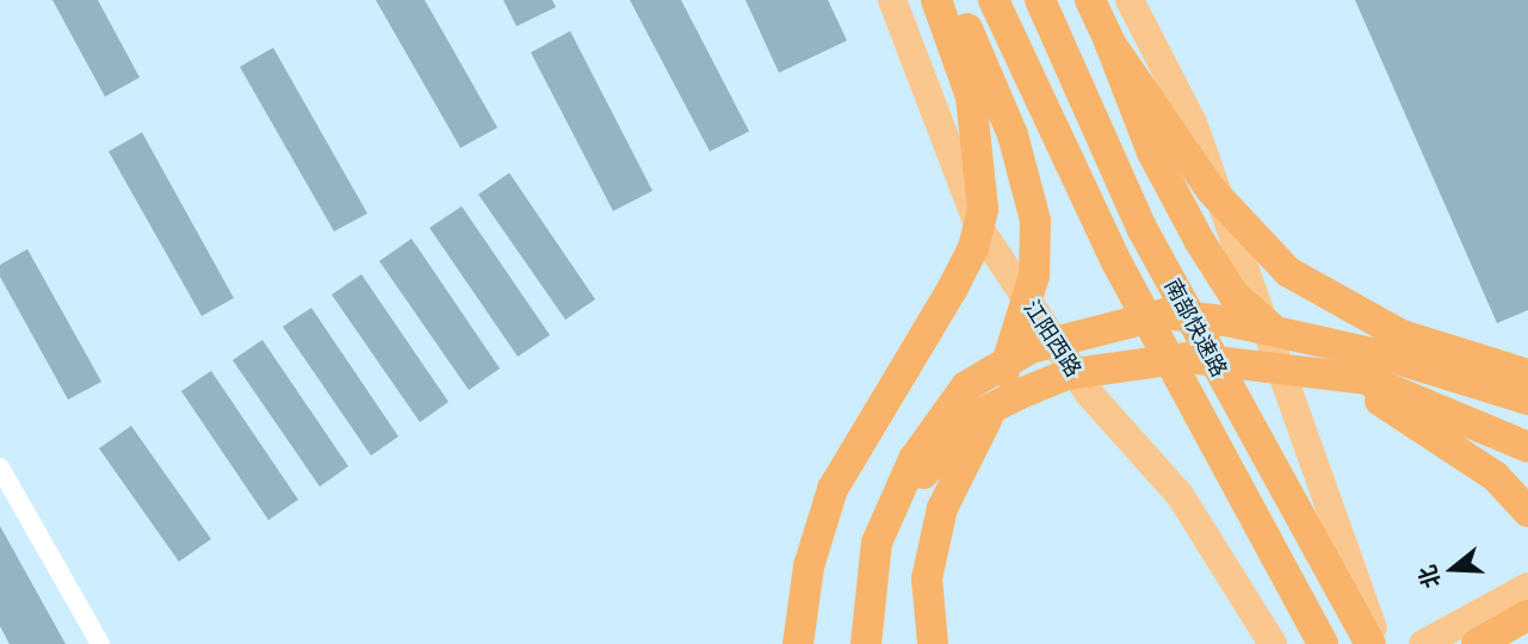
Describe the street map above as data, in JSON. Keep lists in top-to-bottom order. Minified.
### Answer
{"streets":{"highway":["南部快速路"],"main road":["江阳西路"]},"north":"left"}
